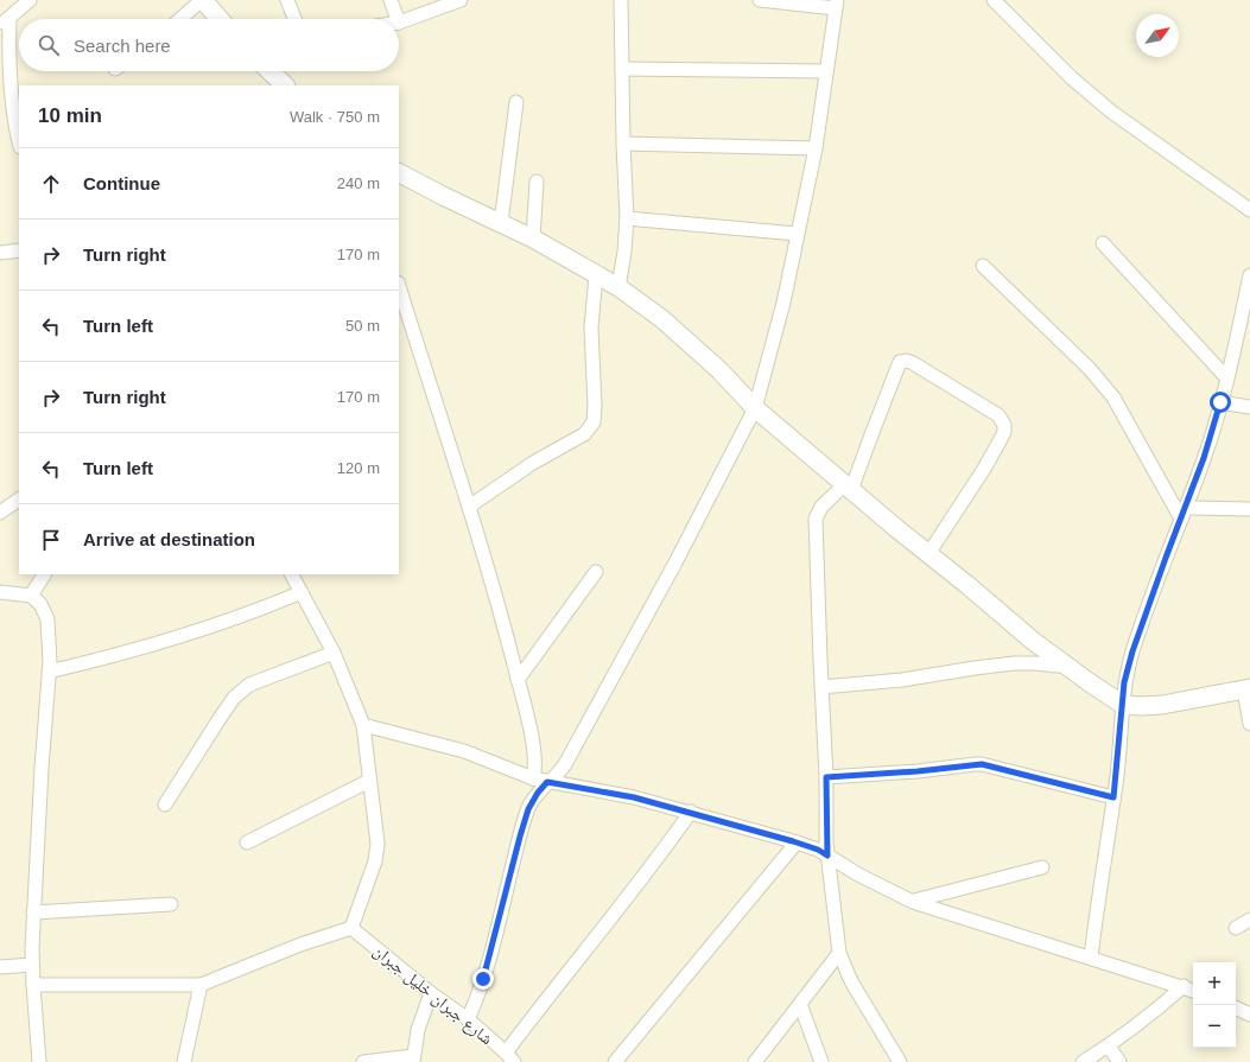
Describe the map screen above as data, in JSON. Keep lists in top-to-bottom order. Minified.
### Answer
{"streets":{"street":["شارع جبران خليل جبران"]},"north":"top right","page":{"search":"Search here","heading":["10 min","Walk · 750 m"],"list":[["Continue","240 m"],["Turn right","170 m"],["Turn left","50 m"],["Turn right","170 m"],["Turn left","120 m"],"Arrive at destination"],"map_buttons":["+","−"]}}
